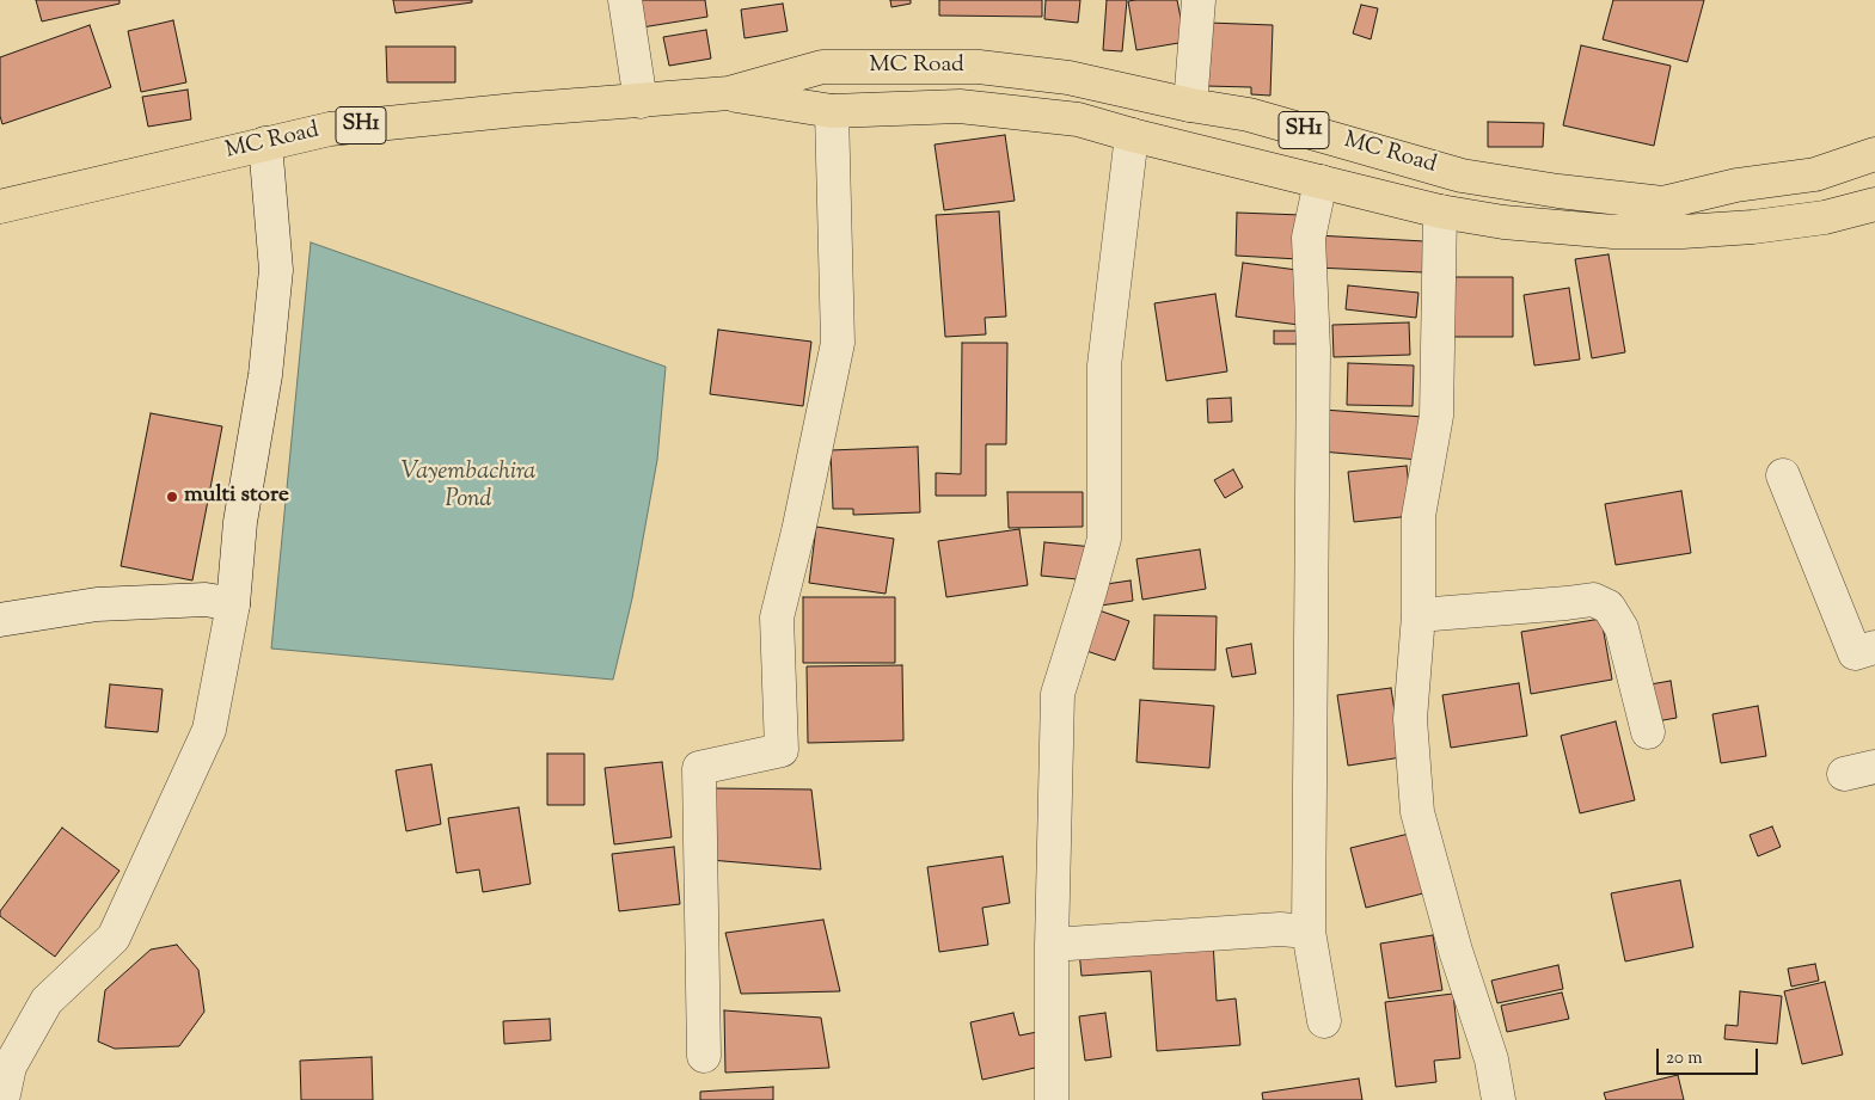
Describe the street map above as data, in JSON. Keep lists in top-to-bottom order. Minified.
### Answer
{"streets":{"main road":["MC Road","SH1"]},"water":["Vayembachira Pond"],"places":["multi store"],"scale_bar":"20 m"}
